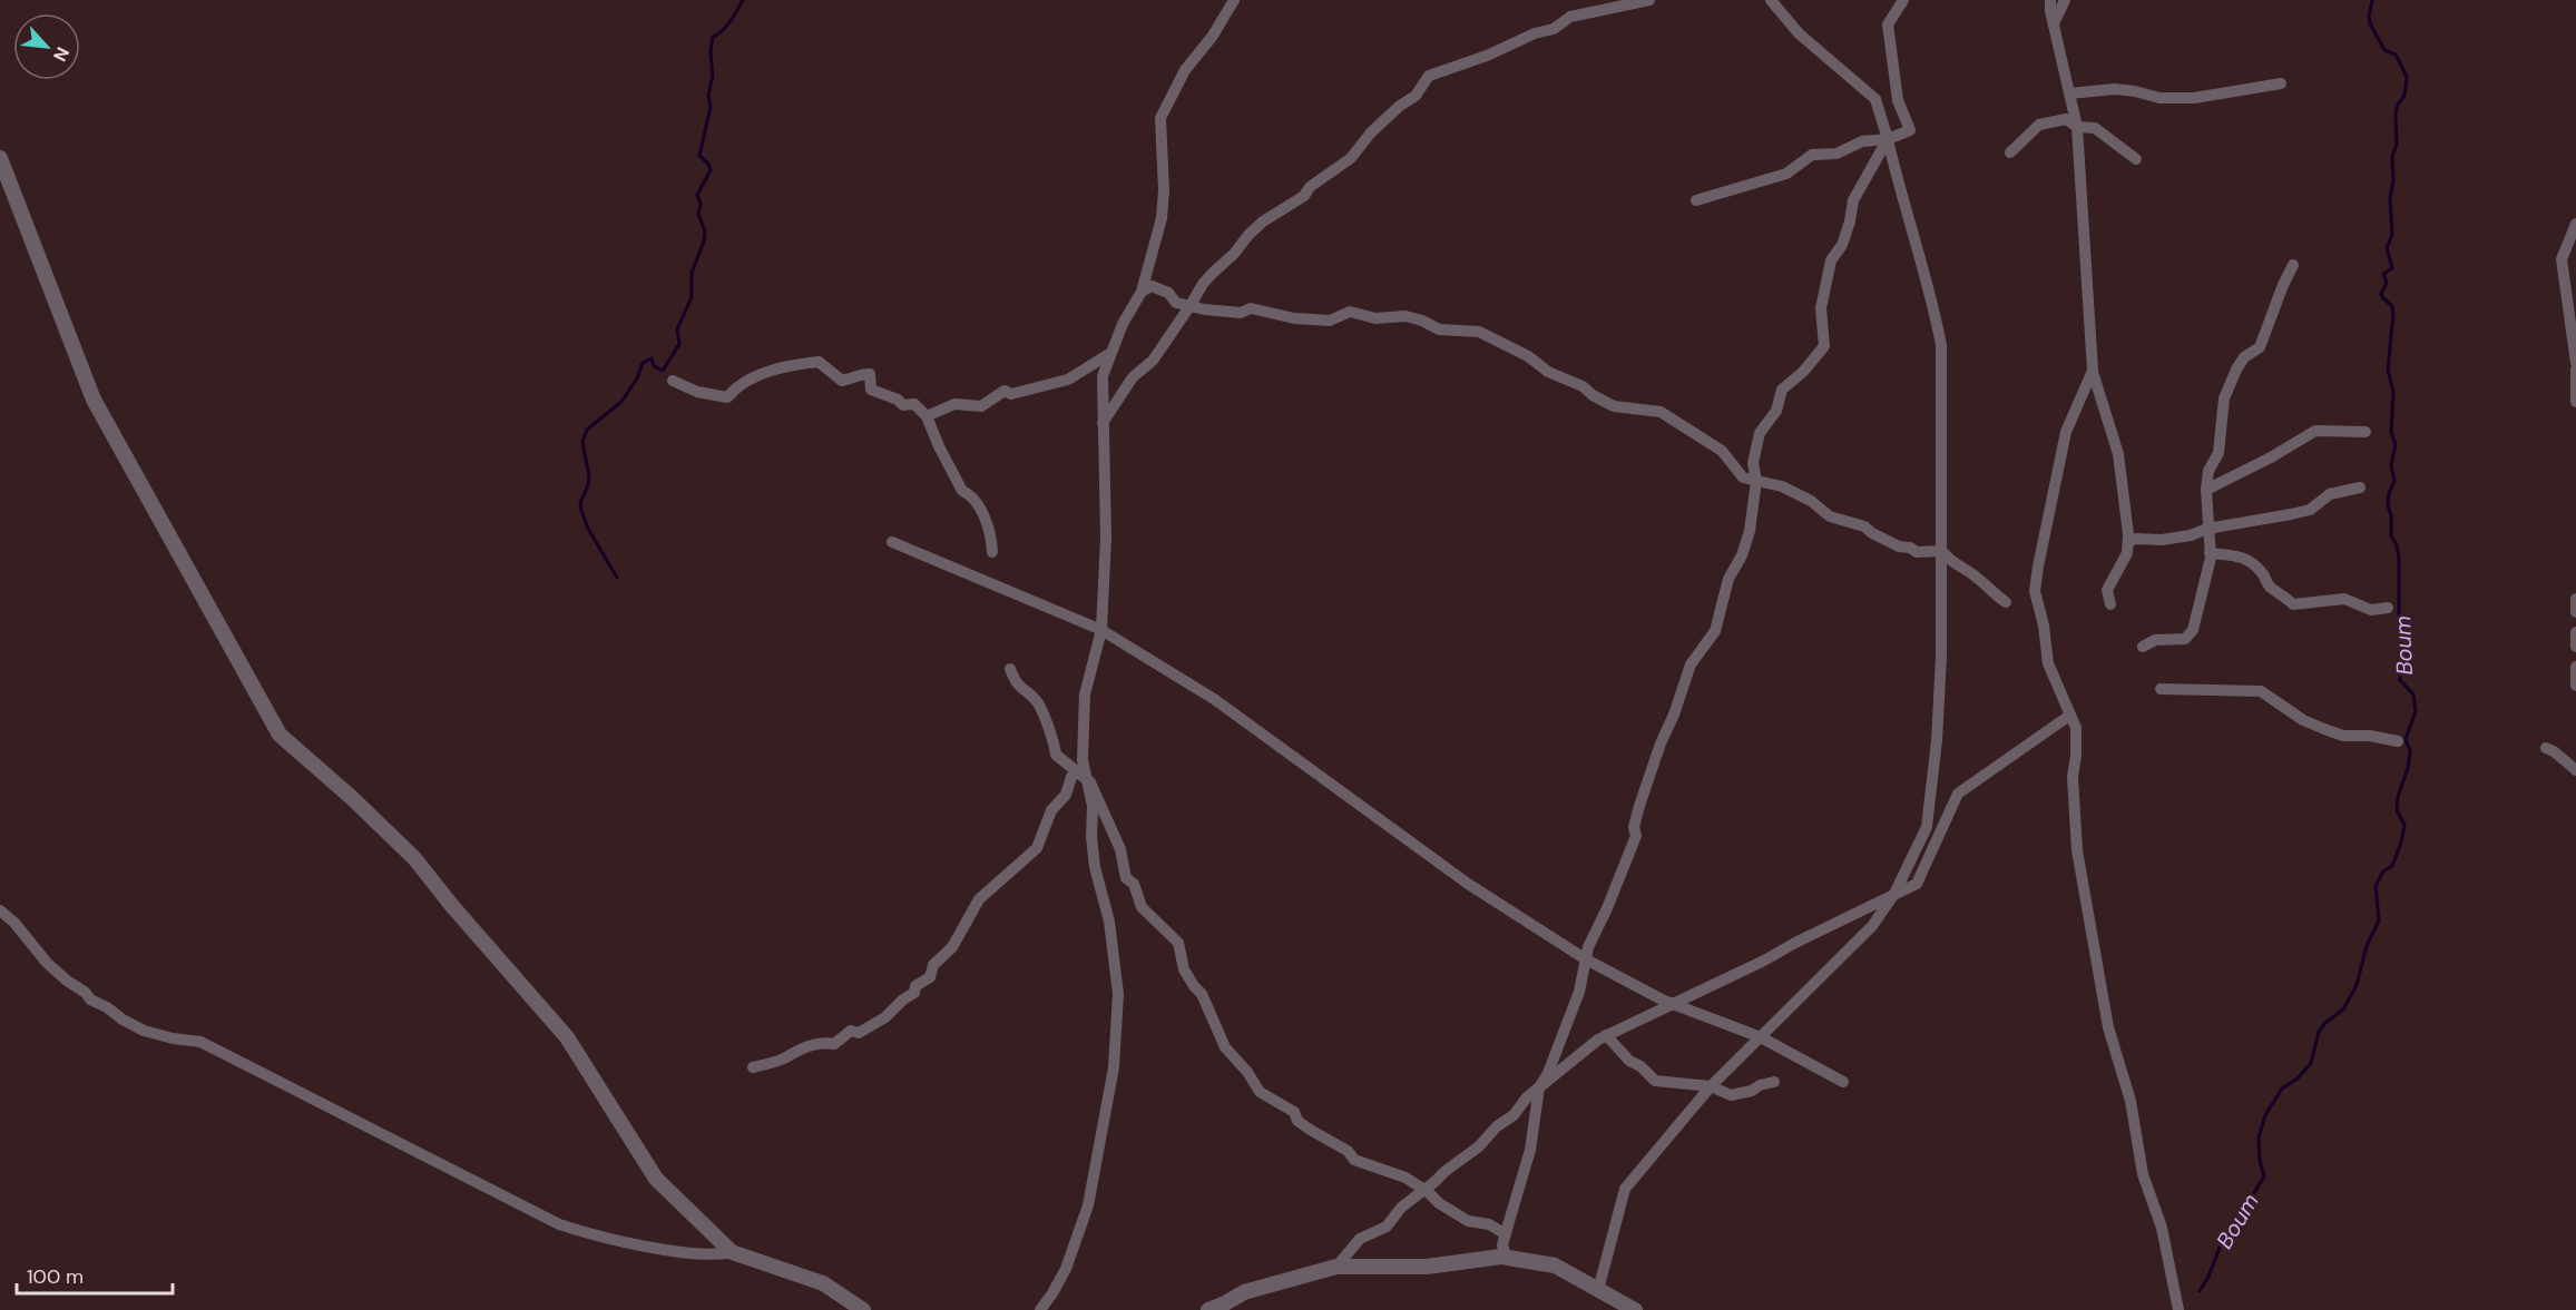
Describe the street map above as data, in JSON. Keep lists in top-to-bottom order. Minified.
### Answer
{"water":["Boum"],"scale_bar":"100 m","north":"bottom right"}
